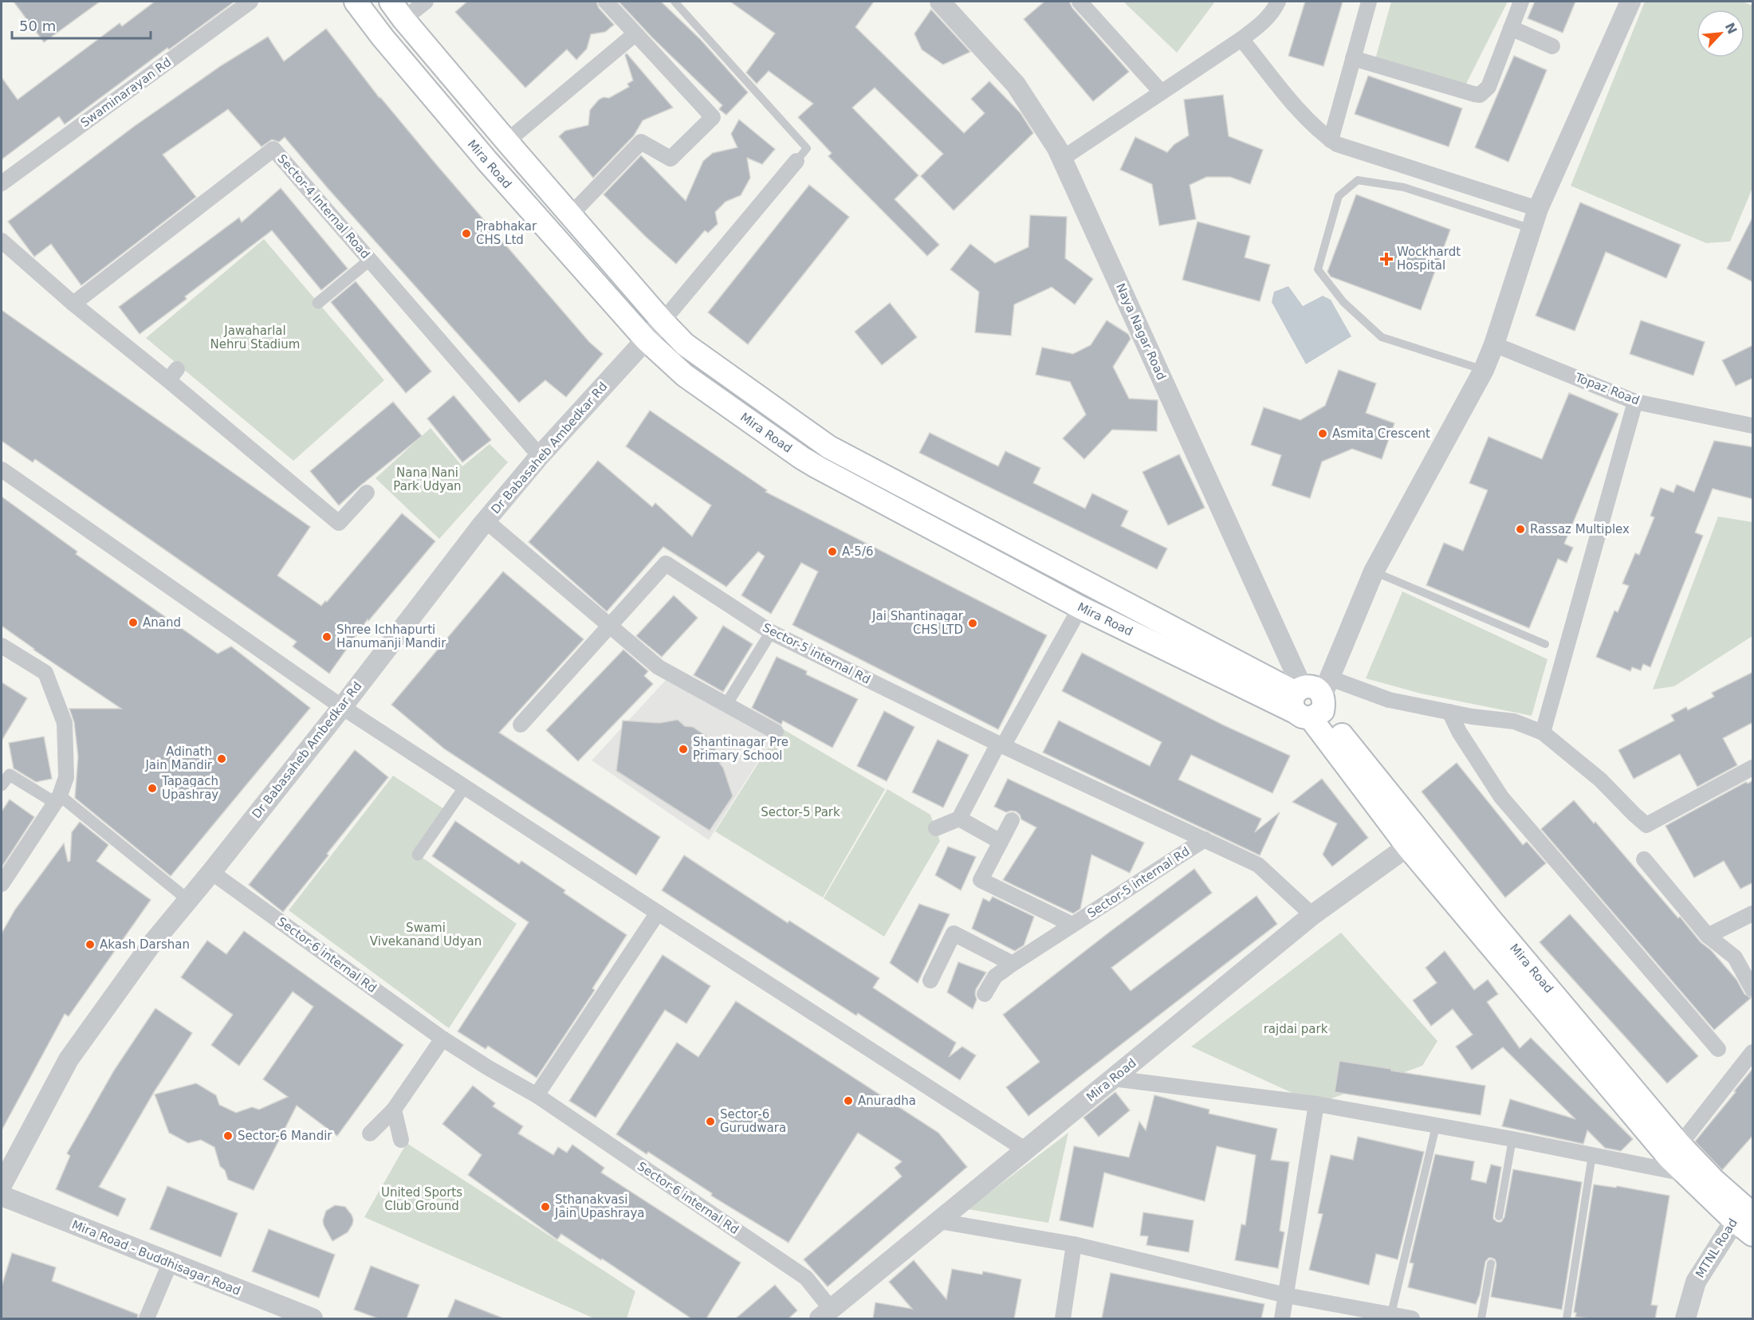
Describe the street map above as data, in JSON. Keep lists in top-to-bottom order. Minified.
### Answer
{"streets":{"main road":["Mira Road"],"street":["Swaminarayan Rd","Sector-4 Internal Road","Naya Nagar Road","Topaz Road","Dr Babasaheb Ambedkar Rd","Sector-5 internal Rd","Sector-6 internal Rd","MTNL Road","Mira Road - Buddhisagar Road"]},"crossings":[["Mira Road","Naya Nagar Road"],["Mira Road","Dr Babasaheb Ambedkar Rd"],["Mira Road","Sector-5 internal Rd"],["Mira Road","Sector-6 internal Rd"],["Mira Road","MTNL Road"],["Sector-4 Internal Road","Dr Babasaheb Ambedkar Rd"],["Dr Babasaheb Ambedkar Rd","Sector-6 internal Rd"]],"parks":["Jawaharlal Nehru Stadium","Nana Nani Park Udyan","Sector-5 Park","Swami Vivekanand Udyan","rajdai park","United Sports Club Ground"],"places":{"other":["Prabhakar CHS Ltd","Asmita Crescent","Rassaz Multiplex","A-5/6","Anand","Jai Shantinagar CHS LTD","Shree Ichhapurti Hanumanji Mandir","Shantinagar Pre Primary School","Adinath Jain Mandir","Tapagach Upashray","Akash Darshan","Anuradha","Sector-6 Gurudwara","Sector-6 Mandir","Sthanakvasi Jain Upashraya"],"health":["Wockhardt Hospital"]},"scale_bar":"50 m","north":"top right"}
